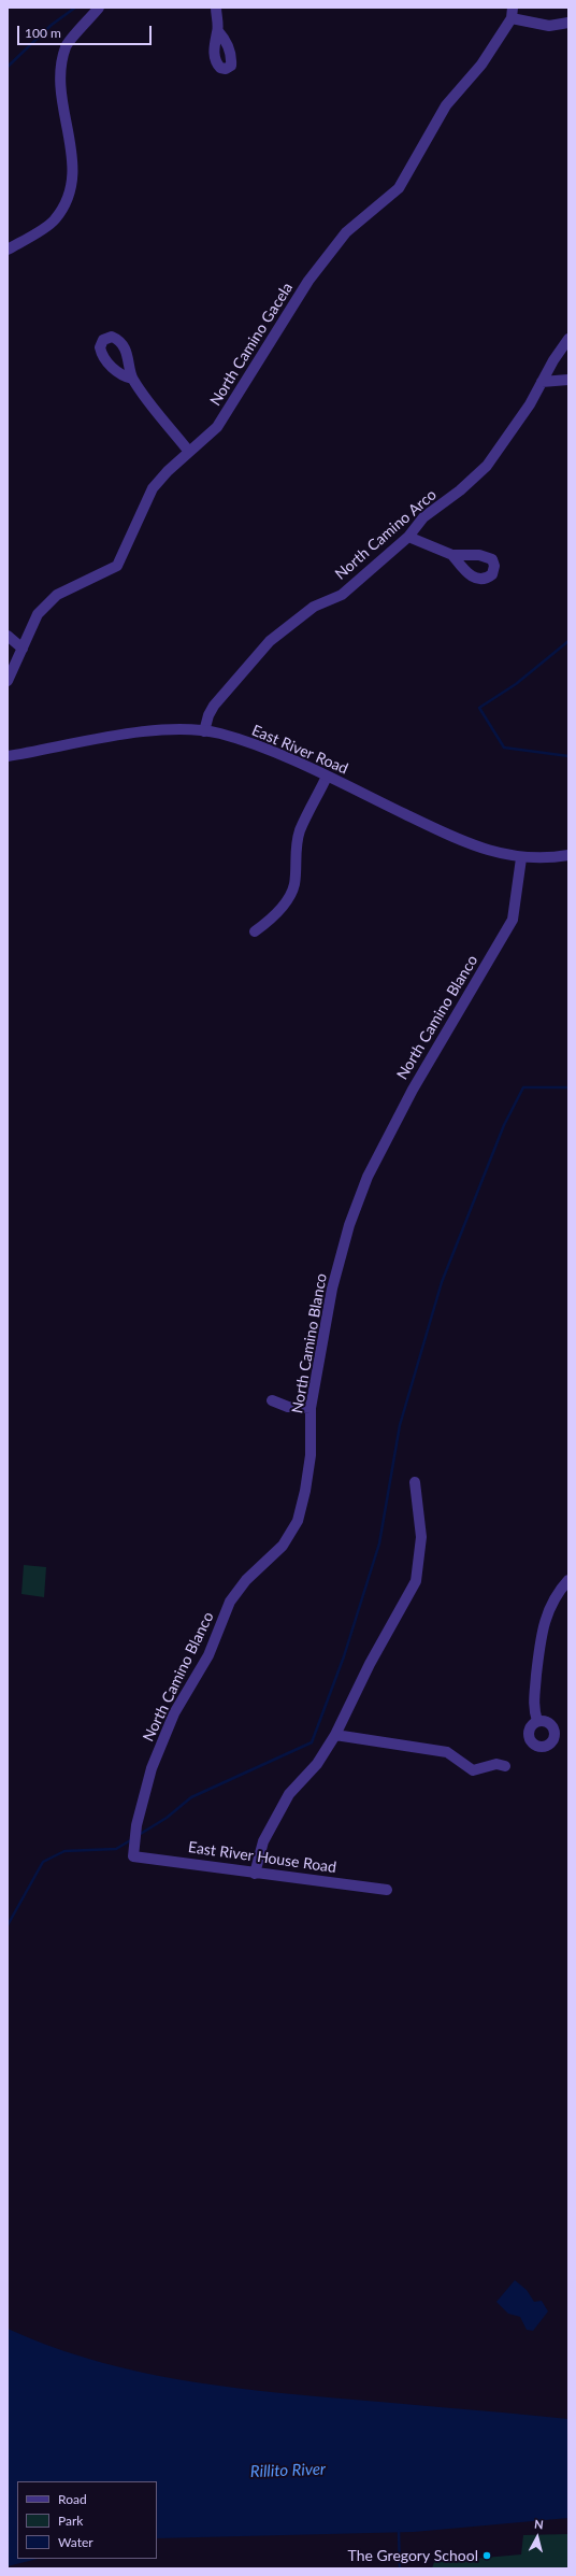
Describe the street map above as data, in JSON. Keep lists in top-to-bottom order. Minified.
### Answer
{"streets":{"street":["North Camino Gacela","North Camino Arco","East River Road","North Camino Blanco","East River House Road"]},"crossings":[["North Camino Arco","East River Road"],["East River Road","North Camino Blanco"],["North Camino Blanco","East River House Road"]],"water":["Rillito River"],"places":["The Gregory School"],"legend":["Road","Park","Water"],"scale_bar":"100 m","north":"top"}
